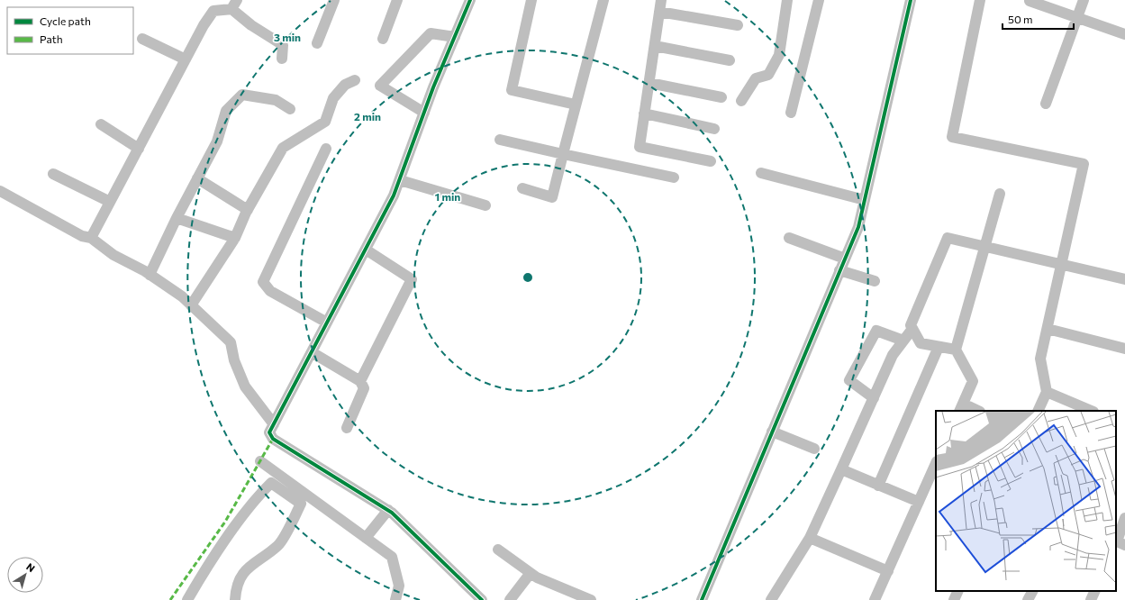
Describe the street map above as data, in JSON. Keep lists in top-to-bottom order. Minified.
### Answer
{"legend":["Cycle path","Path"],"scale_bar":"50 m","north":"top right","rings":["3 min","2 min","1 min"]}
